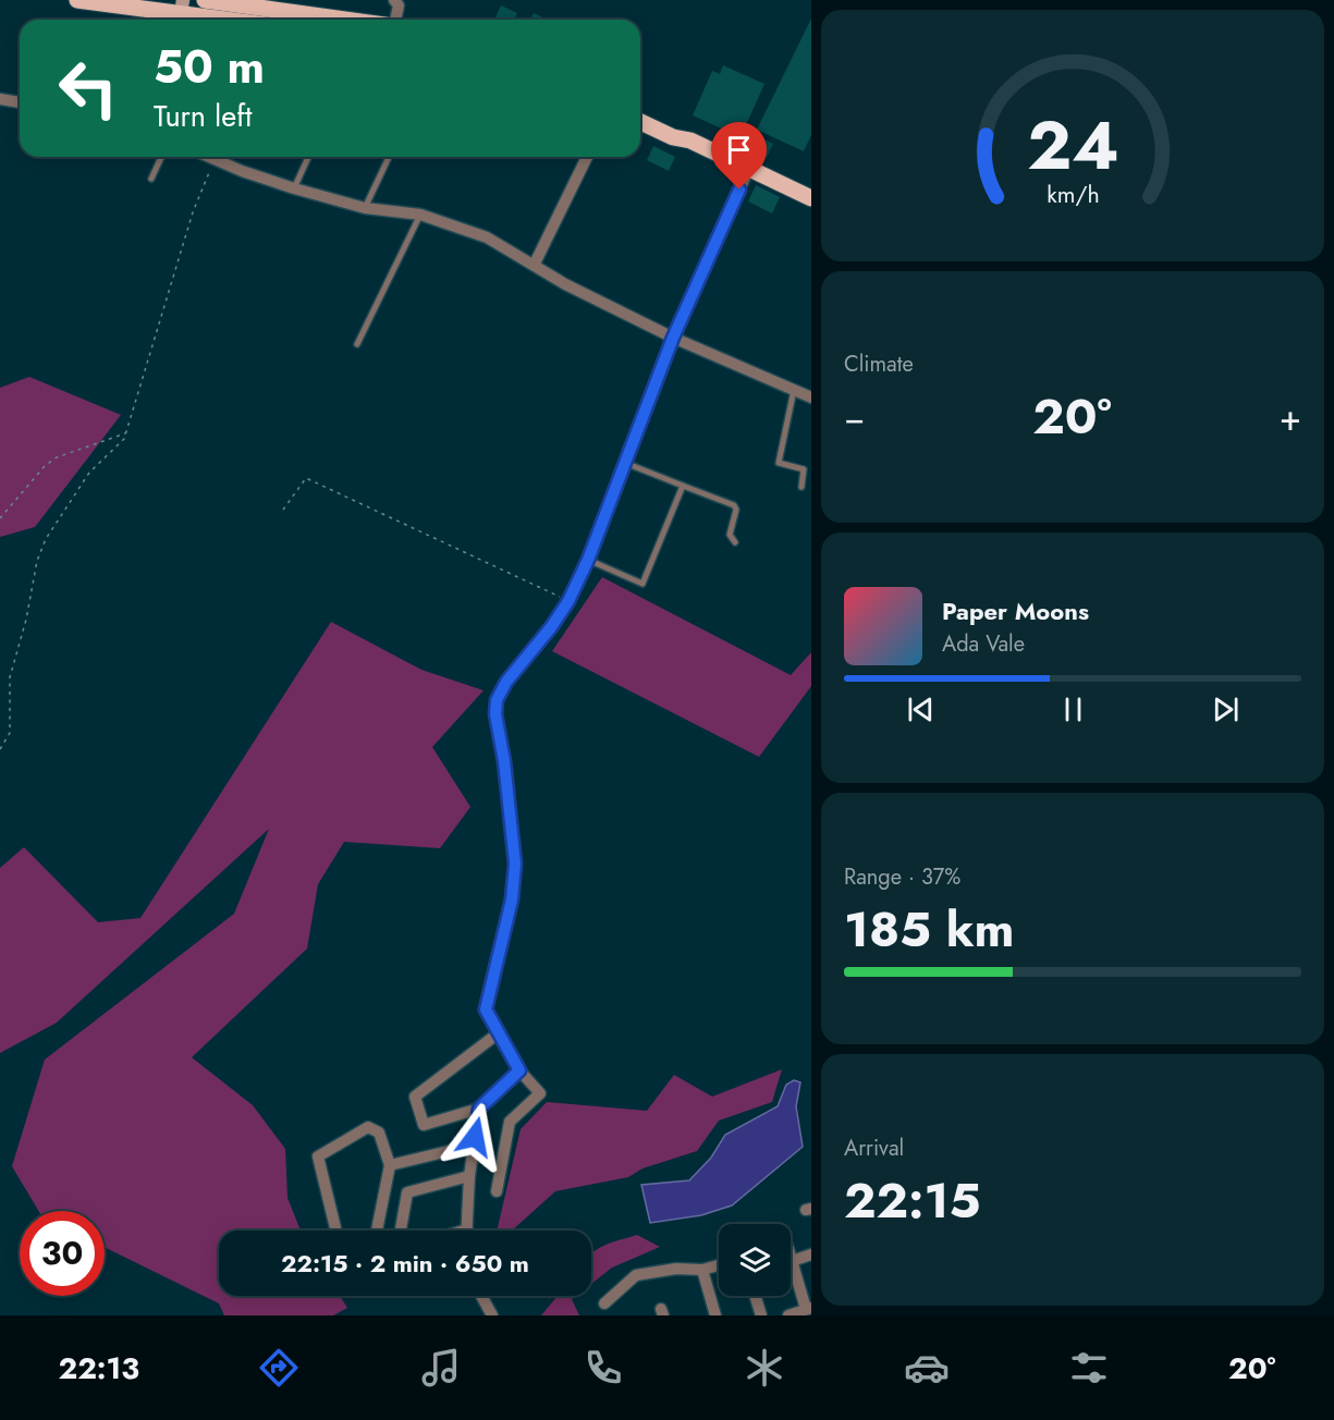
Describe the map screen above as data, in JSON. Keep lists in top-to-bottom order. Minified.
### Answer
{"page":{"turn":["50 m","Turn left"],"tile":["Climate",["Range · 37%","185 km"],["Arrival","22:15"]],"heat":["−","20°","+"],"song":["Paper Moons","Ada Vale"],"limit":"30","trip":"22:15 · 2 min · 650 m","tabs":["22:13","20°"],"gauge":["24","km/h"]}}
